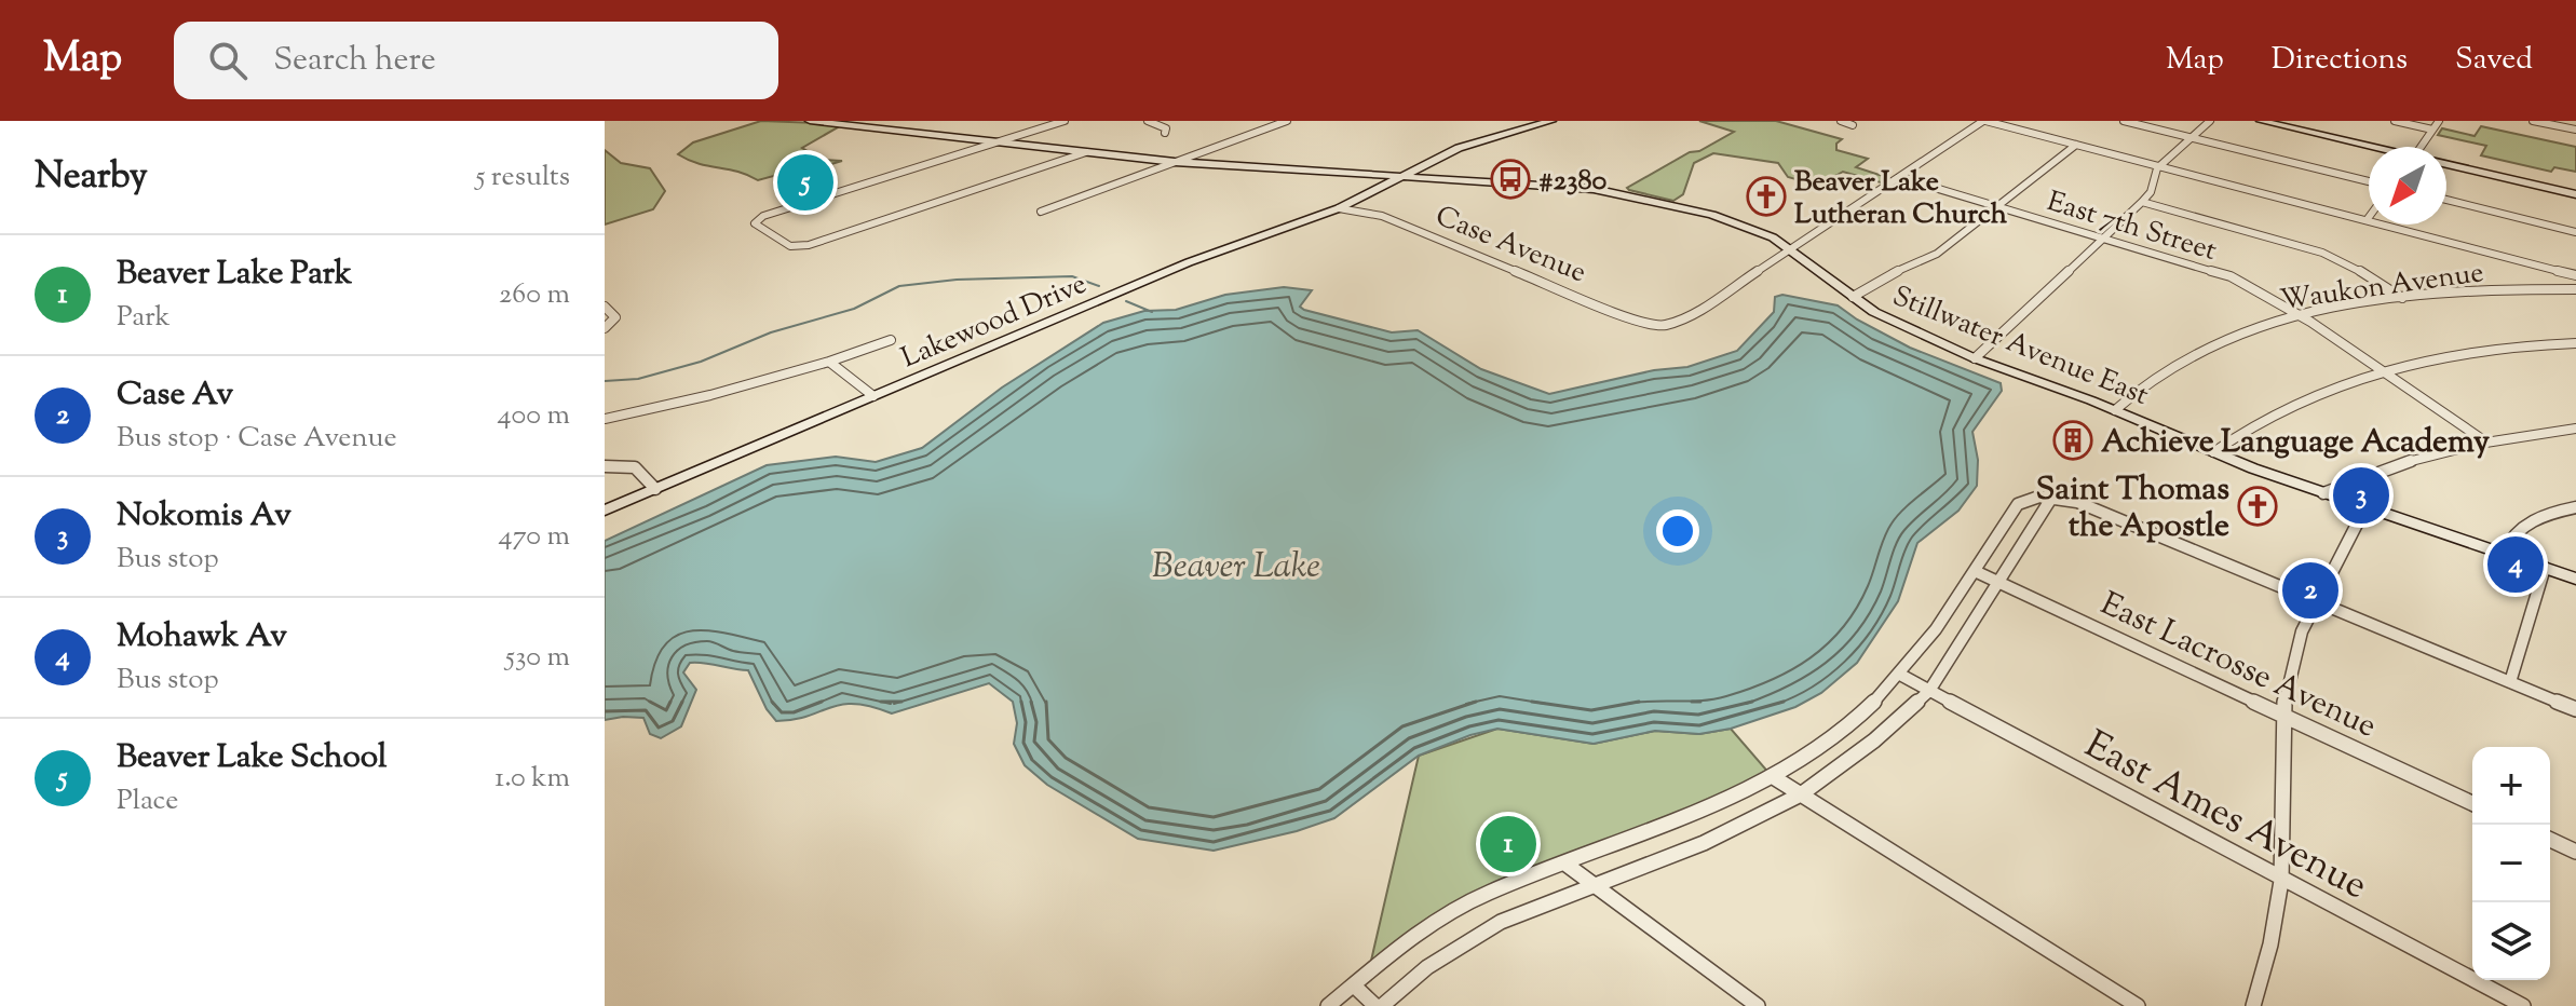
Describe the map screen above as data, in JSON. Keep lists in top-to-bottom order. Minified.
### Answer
{"streets":{"street":["East 7th Street","Case Avenue","Waukon Avenue","Lakewood Drive","Stillwater Avenue East","East Lacrosse Avenue","East Ames Avenue"]},"crossings":[["East 7th Street","Waukon Avenue"],["Case Avenue","Lakewood Drive"],["Case Avenue","Stillwater Avenue East"],["Waukon Avenue","Stillwater Avenue East"],["Lakewood Drive","Stillwater Avenue East"]],"water":["Beaver Lake"],"places":{"bus stop":["#2380"],"church":["Beaver Lake Lutheran Church","Saint Thomas the Apostle"],"building":["Achieve Language Academy"]},"north":"bottom left","page":{"header":"Map","search":"Search here","nav":["Map","Directions","Saved"],"heading":["Nearby","5 results"],"pins":["5","3","4","2","1"],"list":[{"mark":"1","name":"Beaver Lake Park","note":"Park","value":"260 m"},{"mark":"2","name":"Case Av","note":"Bus stop · Case Avenue","value":"400 m"},{"mark":"3","name":"Nokomis Av","note":"Bus stop","value":"470 m"},{"mark":"4","name":"Mohawk Av","note":"Bus stop","value":"530 m"},{"mark":"5","name":"Beaver Lake School","note":"Place","value":"1.0 km"}],"map_buttons":["+","−"]}}
